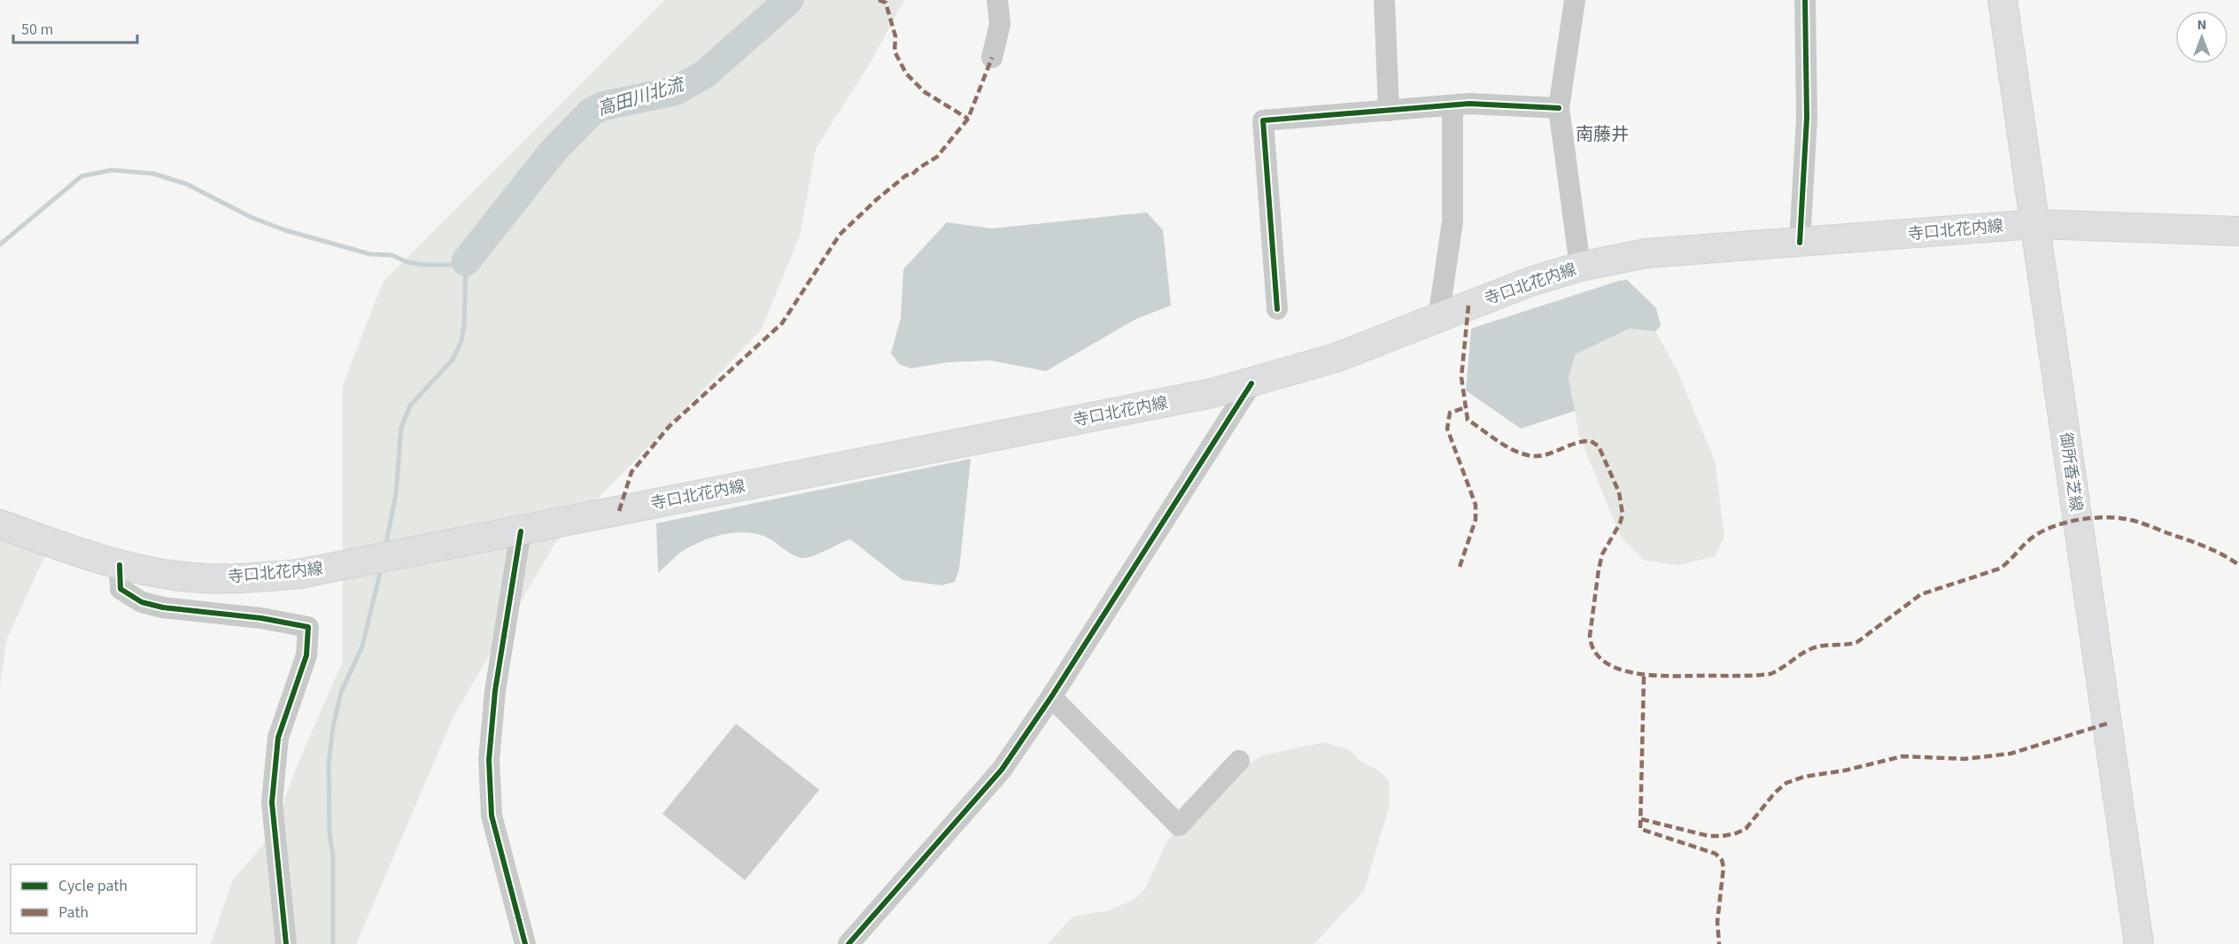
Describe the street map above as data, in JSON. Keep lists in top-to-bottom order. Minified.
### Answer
{"streets":{"main road":["寺口北花内線","御所香芝線"]},"crossings":[["寺口北花内線","御所香芝線"]],"districts":["南藤井"],"water":["高田川北流"],"legend":["Cycle path","Path"],"scale_bar":"50 m","north":"top"}
